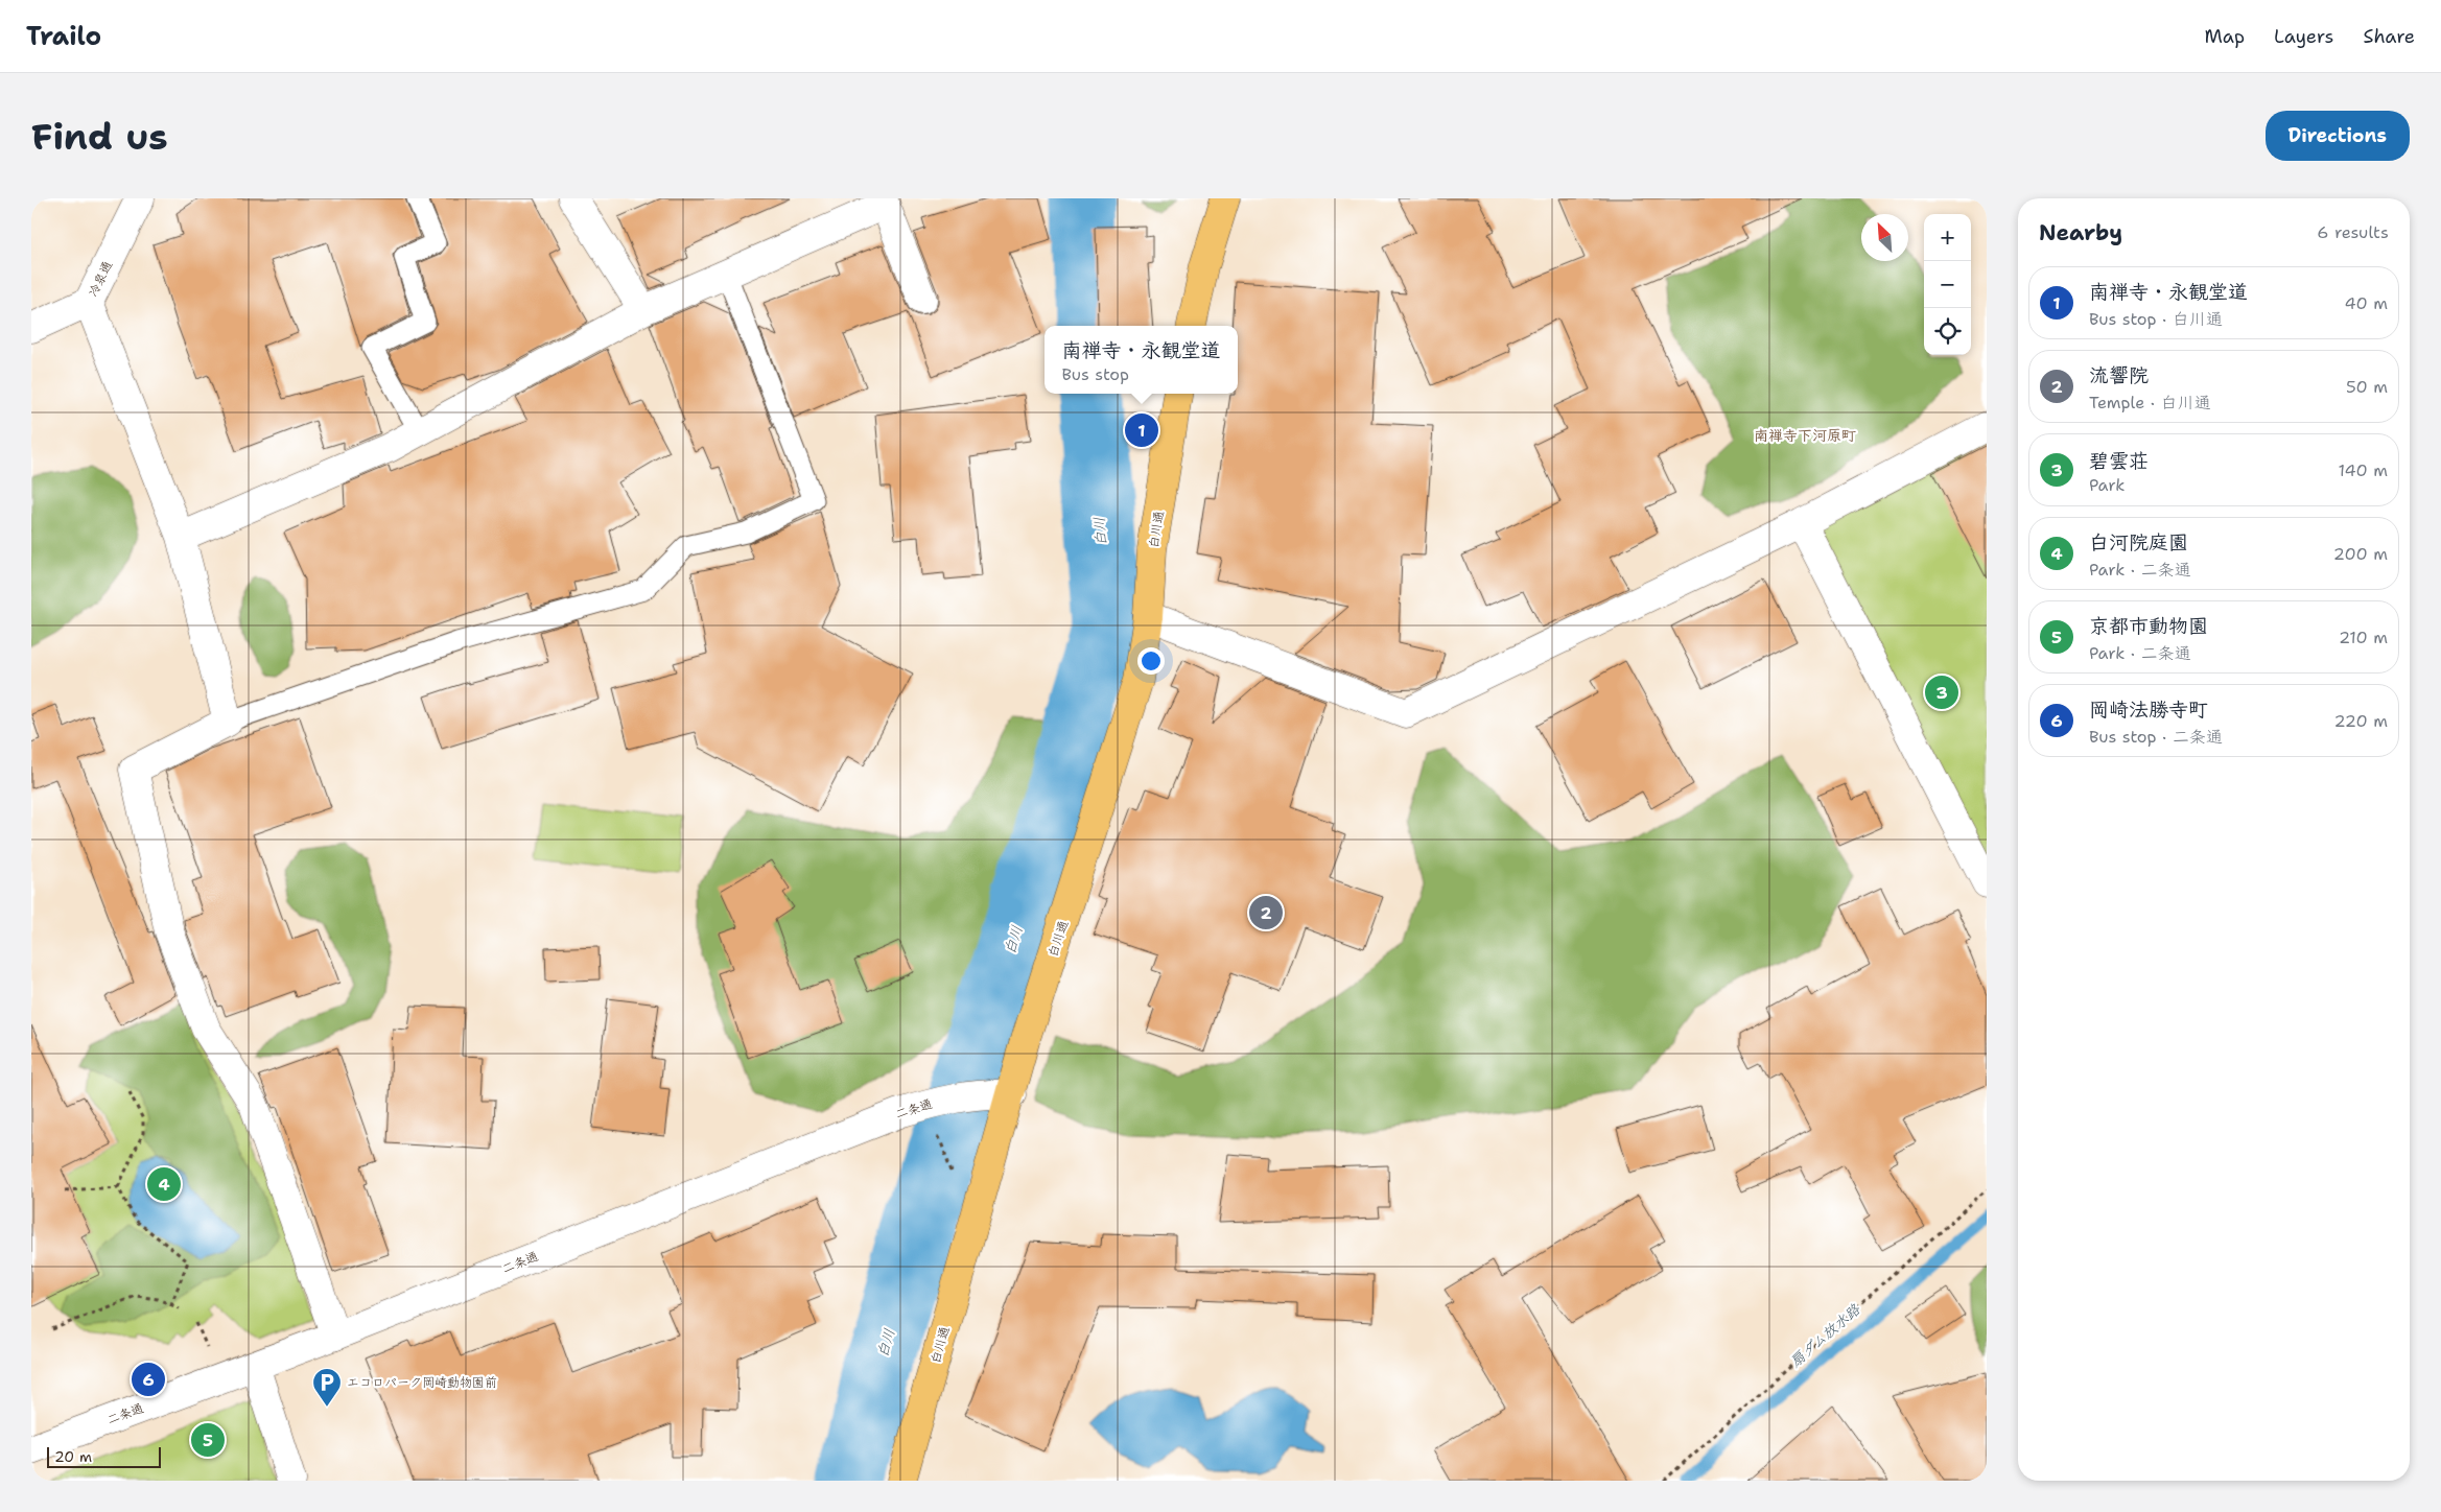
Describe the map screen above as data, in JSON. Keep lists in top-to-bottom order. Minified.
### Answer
{"streets":{"main road":["白川通"],"street":["冷泉通","二条通"]},"crossings":[["白川通","二条通"]],"districts":["南禅寺下河原町"],"water":["白川","扇ダム放水路"],"places":{"parking":["エコロパーク岡崎動物園前"]},"scale_bar":"20 m","north":"top left","page":{"header":"Trailo","nav":["Map","Layers","Share"],"buttons":"Directions","title":"Find us","heading":["Nearby","6 results"],"map_buttons":["+","−"],"list":[{"mark":"1","name":"南禅寺・永観堂道","note":"Bus stop · 白川通","value":"40 m"},{"mark":"2","name":"流響院","note":"Temple · 白川通","value":"50 m"},{"mark":"3","name":"碧雲荘","note":"Park","value":"140 m"},{"mark":"4","name":"白河院庭園","note":"Park · 二条通","value":"200 m"},{"mark":"5","name":"京都市動物園","note":"Park · 二条通","value":"210 m"},{"mark":"6","name":"岡崎法勝寺町","note":"Bus stop · 二条通","value":"220 m"}],"popup":["南禅寺・永観堂道","Bus stop"],"pins":["1","3","2","4","6","5"],"scale":"20 m"}}
